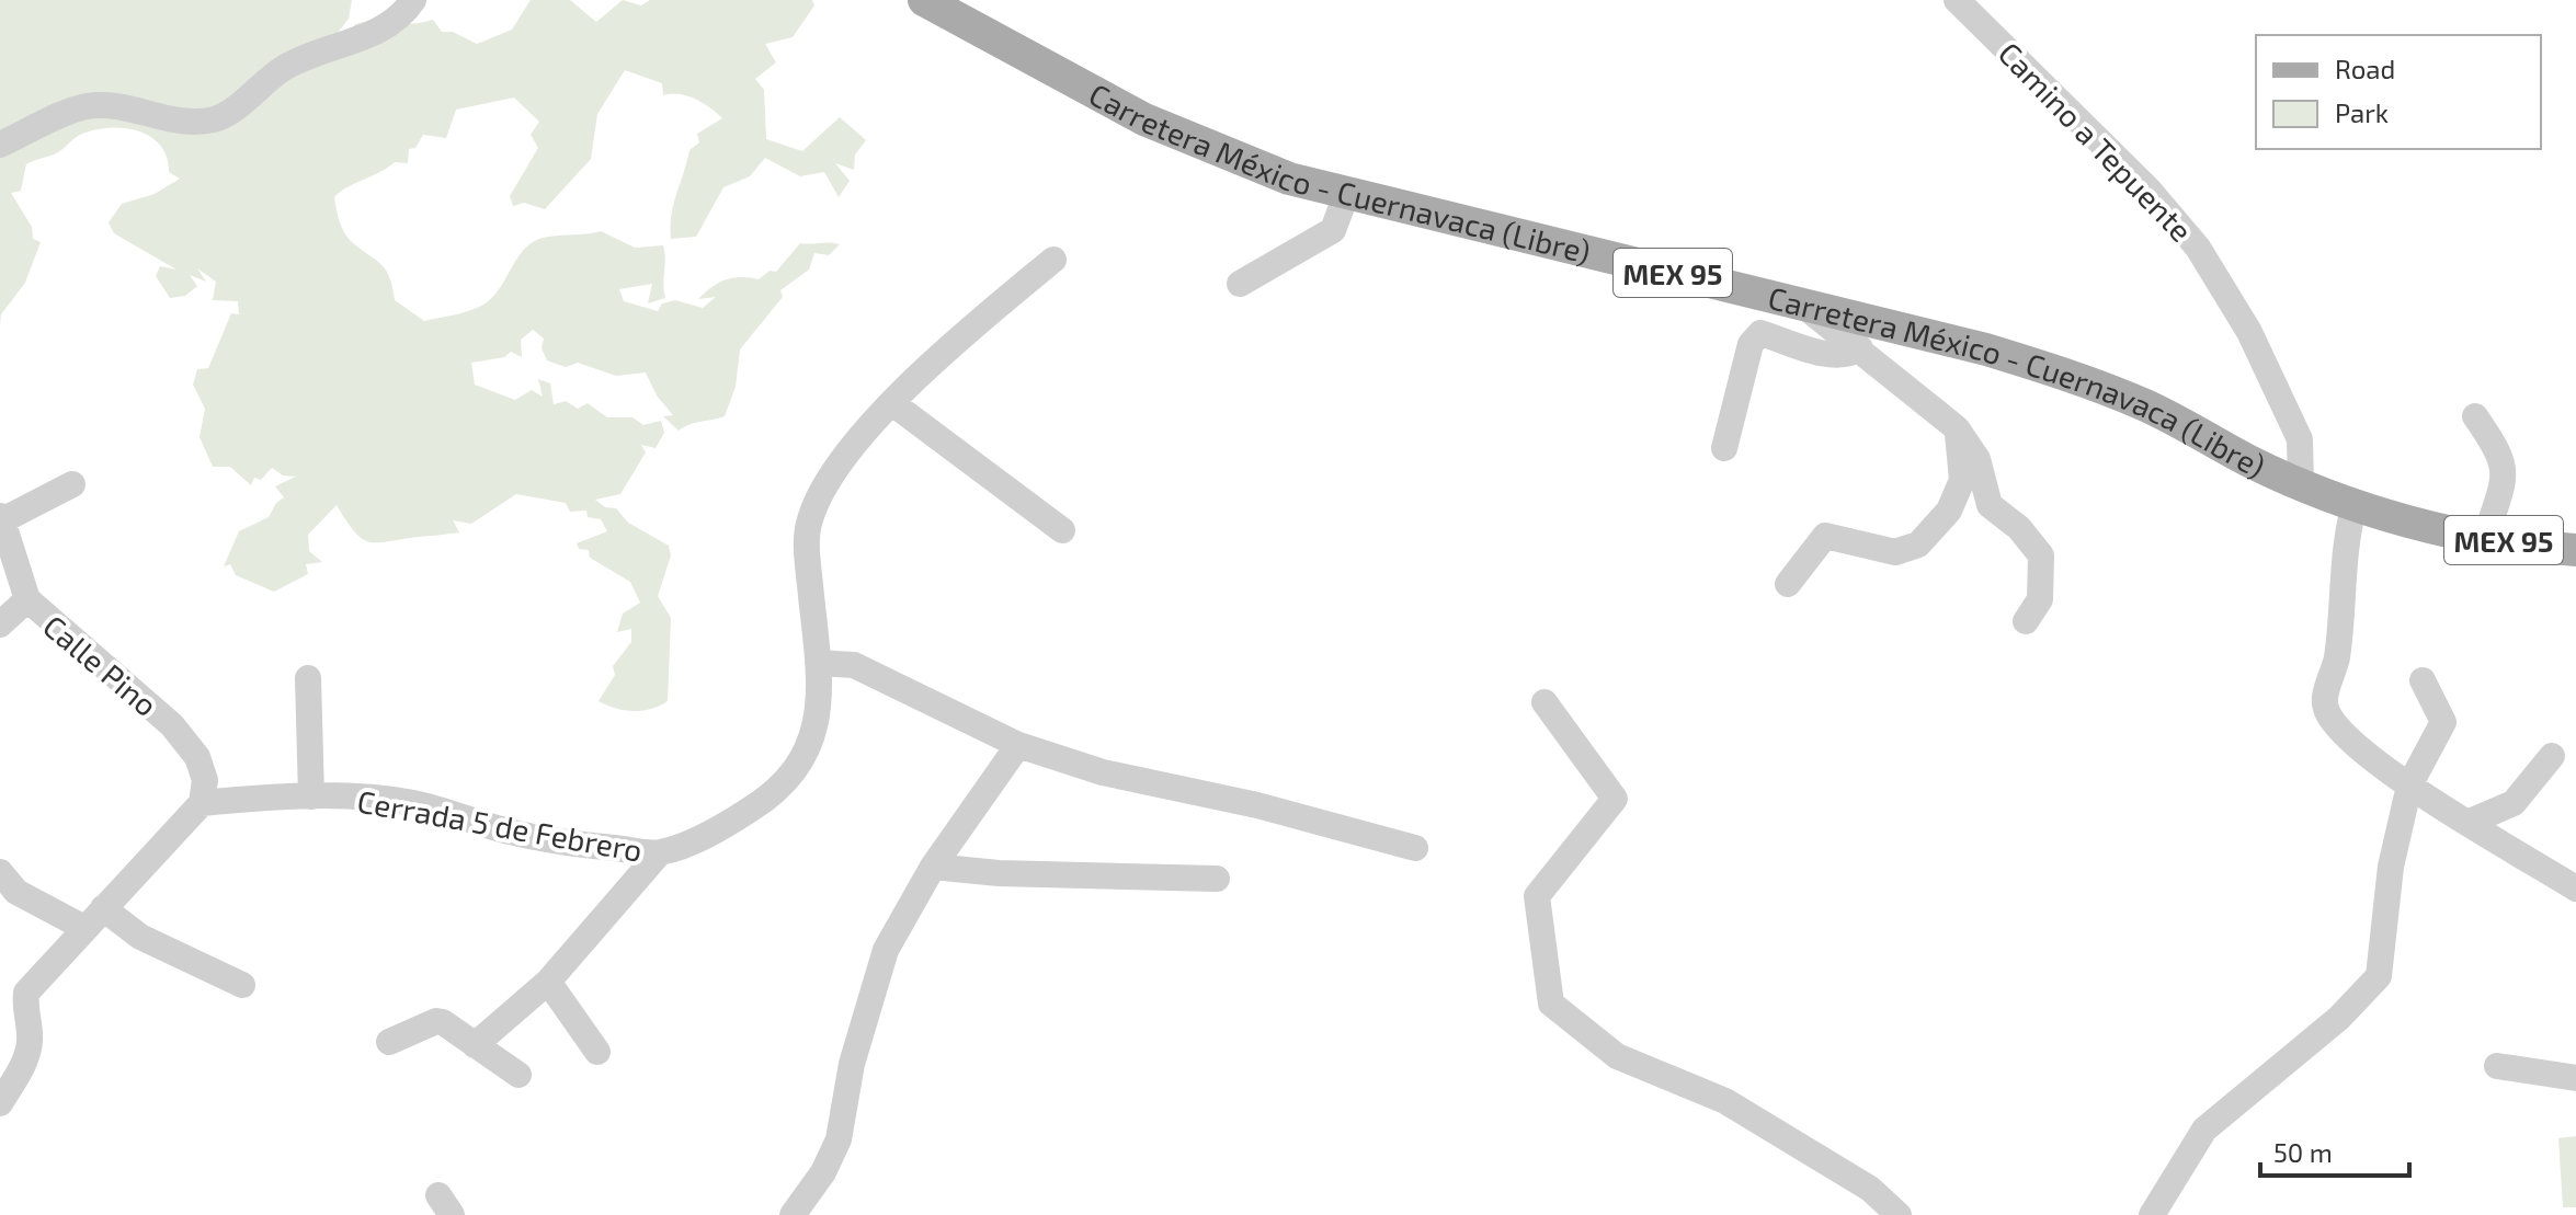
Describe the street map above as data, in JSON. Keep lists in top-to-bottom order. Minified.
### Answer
{"streets":{"main road":["Carretera México - Cuernavaca (Libre)","MEX 95"],"street":["Camino a Tepuente","Calle Pino","Cerrada 5 de Febrero"]},"crossings":[["Camino a Tepuente","Carretera México - Cuernavaca (Libre)"],["Calle Pino","Cerrada 5 de Febrero"]],"legend":["Road","Park"],"scale_bar":"50 m"}
